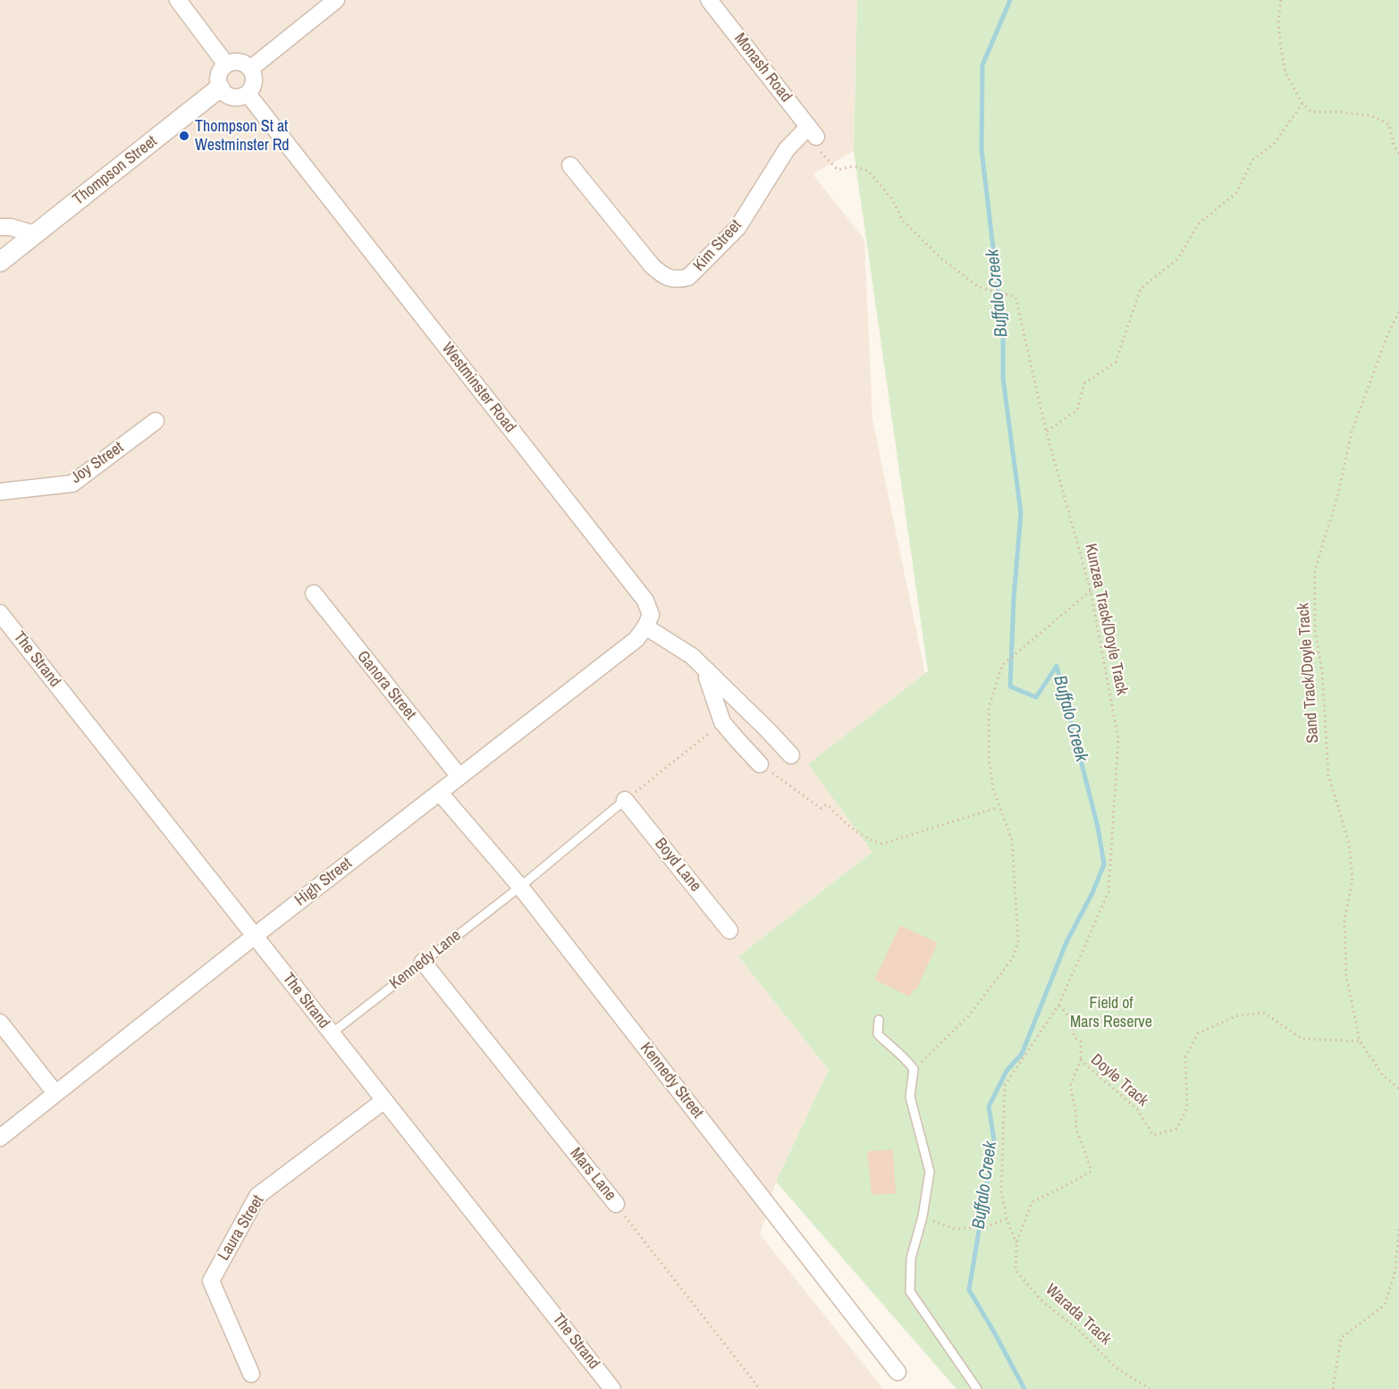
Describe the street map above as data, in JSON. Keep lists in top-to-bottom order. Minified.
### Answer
{"streets":{"street":["Monash Road","Thompson Street","Kim Street","Westminster Road","Joy Street","The Strand","Ganora Street","Boyd Lane","High Street","Kennedy Street","Mars Lane","Laura Street"],"lane":["Kennedy Lane"],"path":["Kunzea Track/Doyle Track","Sand Track/Doyle Track","Doyle Track","Warada Track"]},"crossings":[["Monash Road","Kim Street"],["Monash Road","Kunzea Track/Doyle Track"],["Thompson Street","Westminster Road"],["Kim Street","Kunzea Track/Doyle Track"],["Westminster Road","High Street"],["Kunzea Track/Doyle Track","Doyle Track"],["Kunzea Track/Doyle Track","Warada Track"],["The Strand","High Street"],["The Strand","Kennedy Lane"],["The Strand","Laura Street"],["Sand Track/Doyle Track","Doyle Track"],["Ganora Street","High Street"],["High Street","Kennedy Street"],["Kennedy Lane","Kennedy Street"],["Kennedy Lane","Mars Lane"],["Doyle Track","Warada Track"]],"water":["Buffalo Creek"],"parks":["Field of Mars Reserve"],"places":["Thompson St at Westminster Rd"]}
